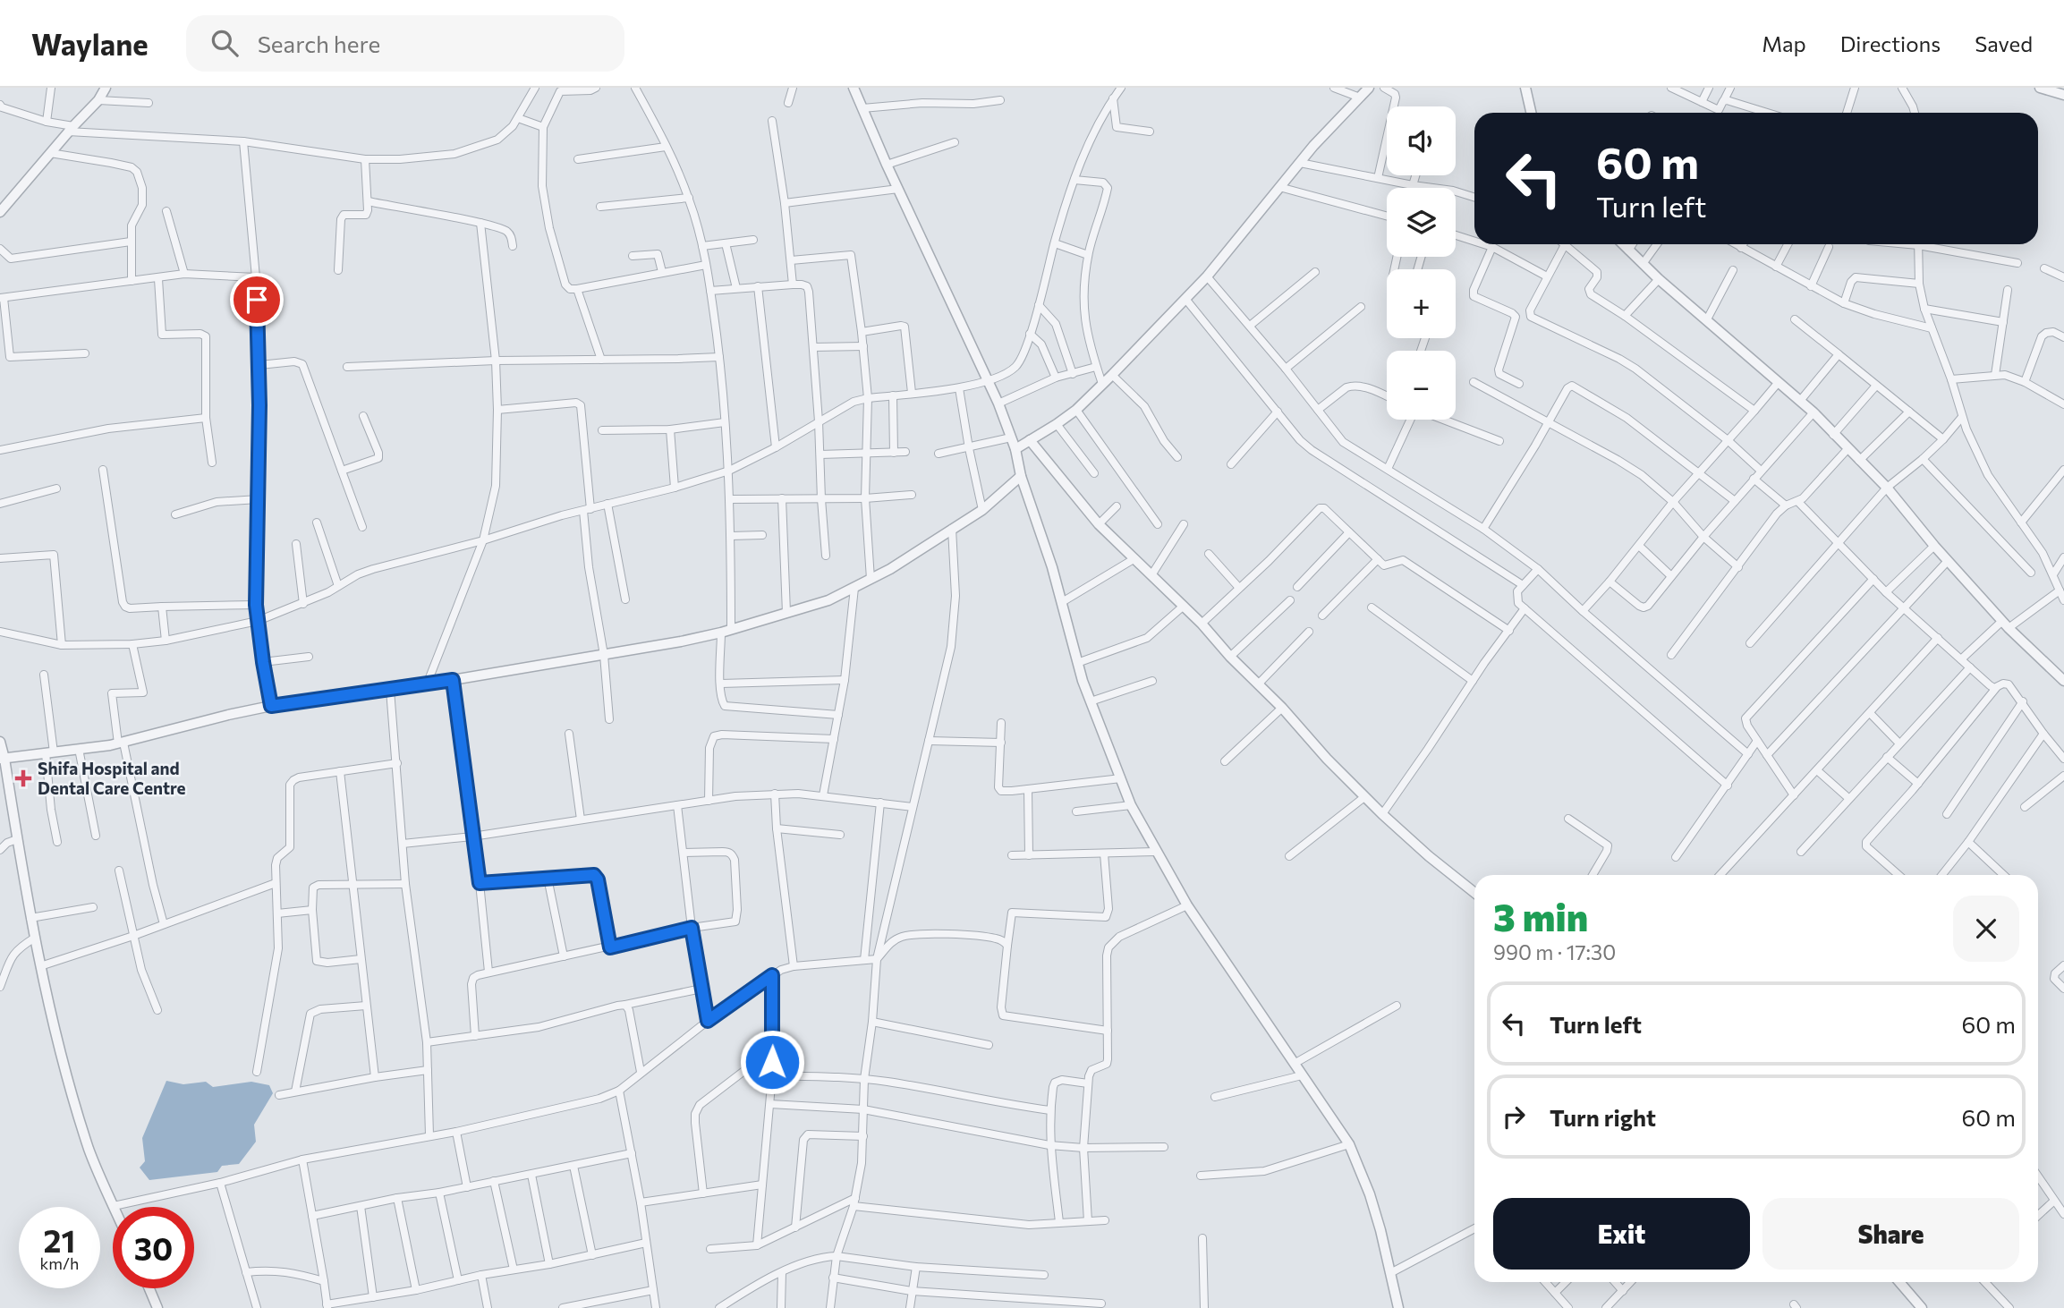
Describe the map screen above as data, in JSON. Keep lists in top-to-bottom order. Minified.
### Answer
{"places":{"health":["Shifa Hospital and Dental Care Centre"]},"page":{"header":"Waylane","search":"Search here","nav":["Map","Directions","Saved"],"map_buttons":["+","−"],"turn":["60 m","Turn left"],"heading":["3 min","990 m · 17:30"],"list":[{"name":"Turn left","value":"60 m"},{"name":"Turn right","value":"60 m"}],"buttons":["Exit","Share"],"speed":"21 km/h","limit":"30"}}
